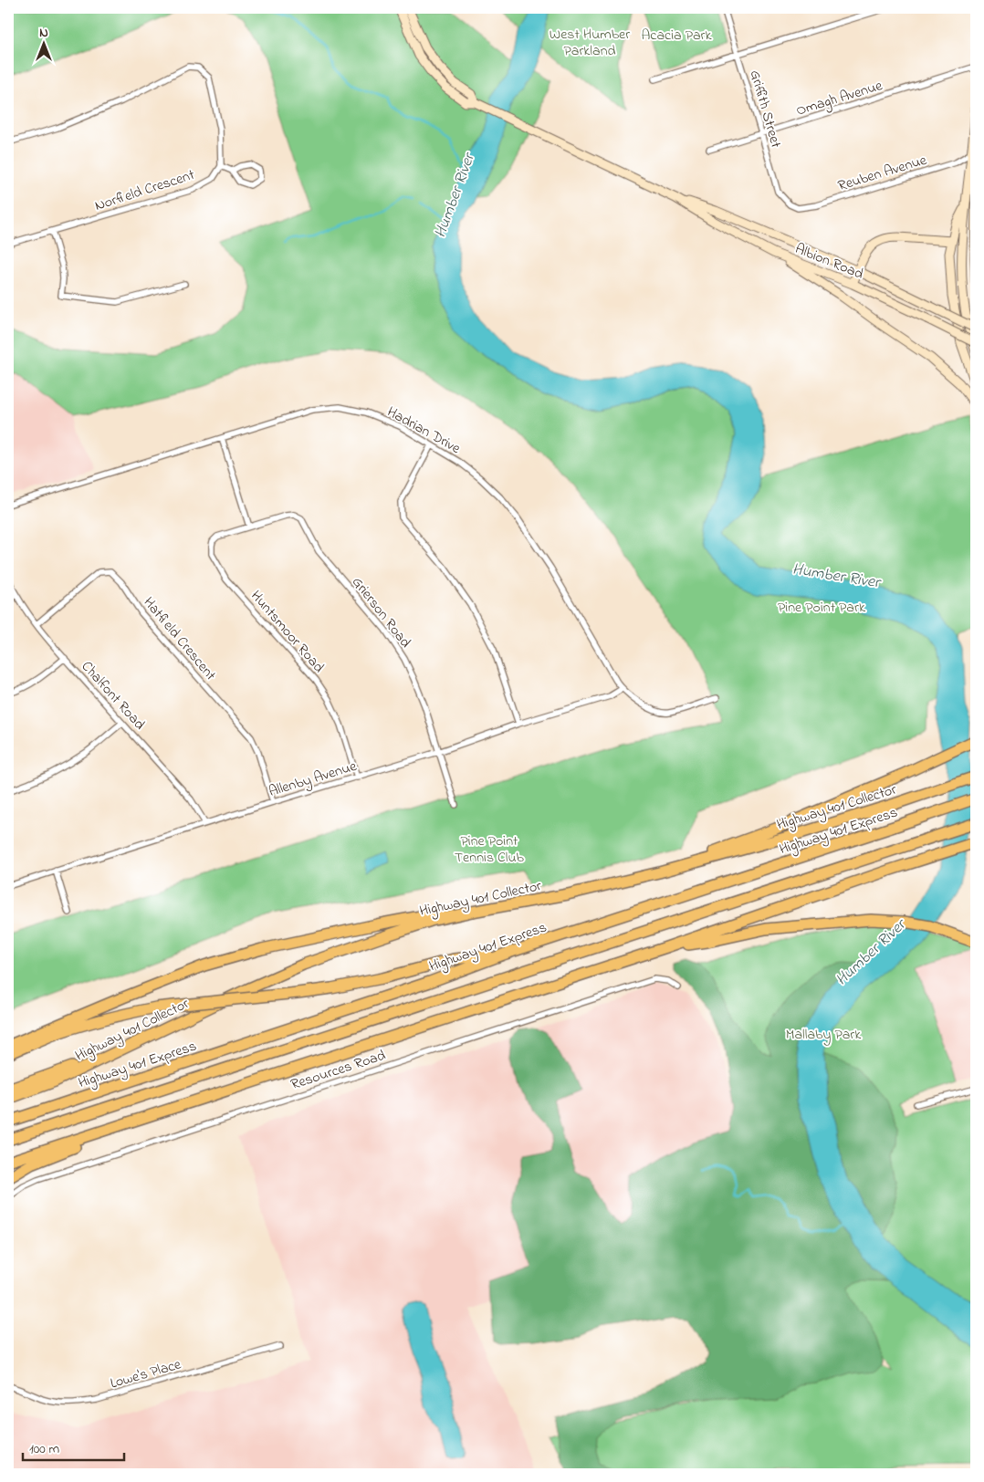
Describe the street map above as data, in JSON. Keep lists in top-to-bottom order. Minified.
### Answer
{"streets":{"highway":["Highway 401 Collector","Highway 401 Express"],"main road":["Albion Road"],"street":["Omagh Avenue","Griffith Street","Reuben Avenue","Norfield Crescent","Hadrian Drive","Grierson Road","Huntsmoor Road","Hatfield Crescent","Chalfont Road","Allenby Avenue","Resources Road","Lowe's Place"]},"crossings":[["Omagh Avenue","Griffith Street"],["Griffith Street","Reuben Avenue"],["Hadrian Drive","Allenby Avenue"],["Grierson Road","Huntsmoor Road"],["Grierson Road","Allenby Avenue"],["Huntsmoor Road","Allenby Avenue"],["Hatfield Crescent","Chalfont Road"],["Hatfield Crescent","Allenby Avenue"],["Chalfont Road","Allenby Avenue"]],"water":["Humber River"],"parks":["West Humber Parkland","Acacia Park","Pine Point Park","Pine Point Tennis Club","Mallaby Park"],"scale_bar":"100 m","north":"top"}
